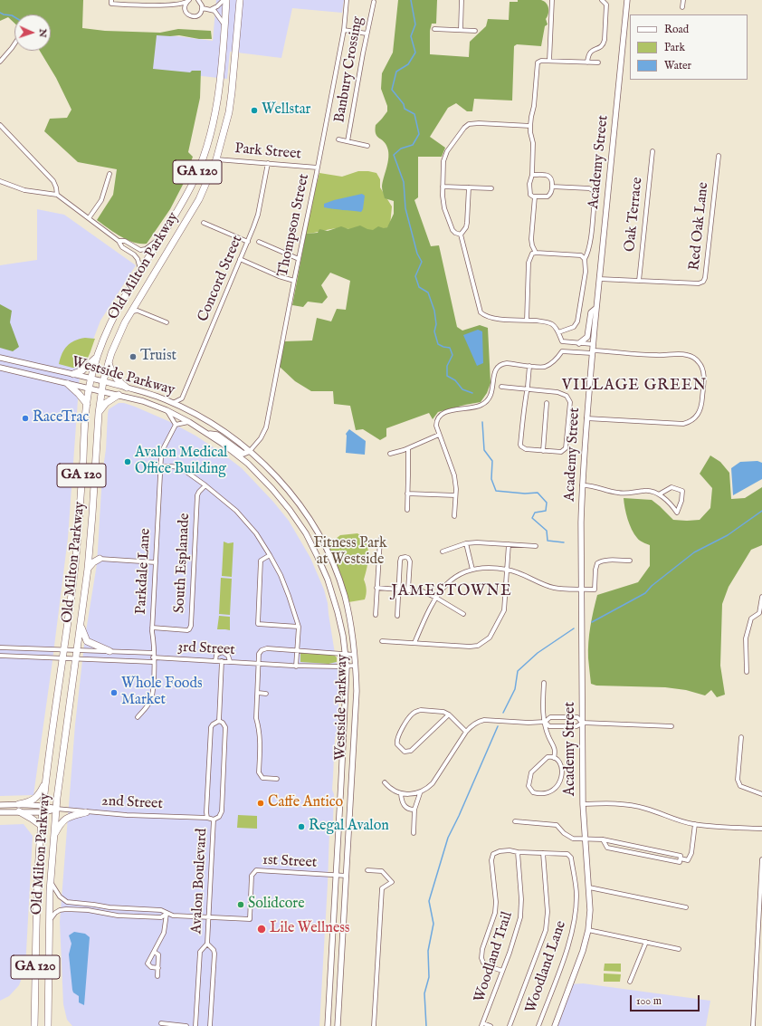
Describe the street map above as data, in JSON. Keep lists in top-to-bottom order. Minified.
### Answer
{"streets":{"highway":["GA 120","Old Milton Parkway"],"main road":["Academy Street","Westside Parkway"],"street":["Banbury Crossing","Park Street","Oak Terrace","Thompson Street","Red Oak Lane","Concord Street","South Esplanade","Parkdale Lane","3rd Street","2nd Street","1st Street","Avalon Boulevard","Woodland Trail","Woodland Lane"]},"crossings":[["Park Street","Thompson Street"],["Park Street","Old Milton Parkway"],["Park Street","Concord Street"],["Academy Street","Red Oak Lane"],["Oak Terrace","Red Oak Lane"],["Thompson Street","Westside Parkway"],["Old Milton Parkway","Westside Parkway"],["Old Milton Parkway","2nd Street"],["Old Milton Parkway","1st Street"],["Westside Parkway","3rd Street"],["Westside Parkway","1st Street"],["South Esplanade","Parkdale Lane"],["Parkdale Lane","3rd Street"],["3rd Street","Avalon Boulevard"],["2nd Street","Avalon Boulevard"],["1st Street","Avalon Boulevard"],["Woodland Trail","Woodland Lane"]],"districts":["VILLAGE GREEN","JAMESTOWNE"],"parks":["Fitness Park at Westside"],"places":["Wellstar","Truist","RaceTrac","Avalon Medical Office Building","Whole Foods Market","Caffe Antico","Regal Avalon","Solidcore","Lile Wellness"],"legend":["Road","Park","Water"],"scale_bar":"100 m","north":"right"}
